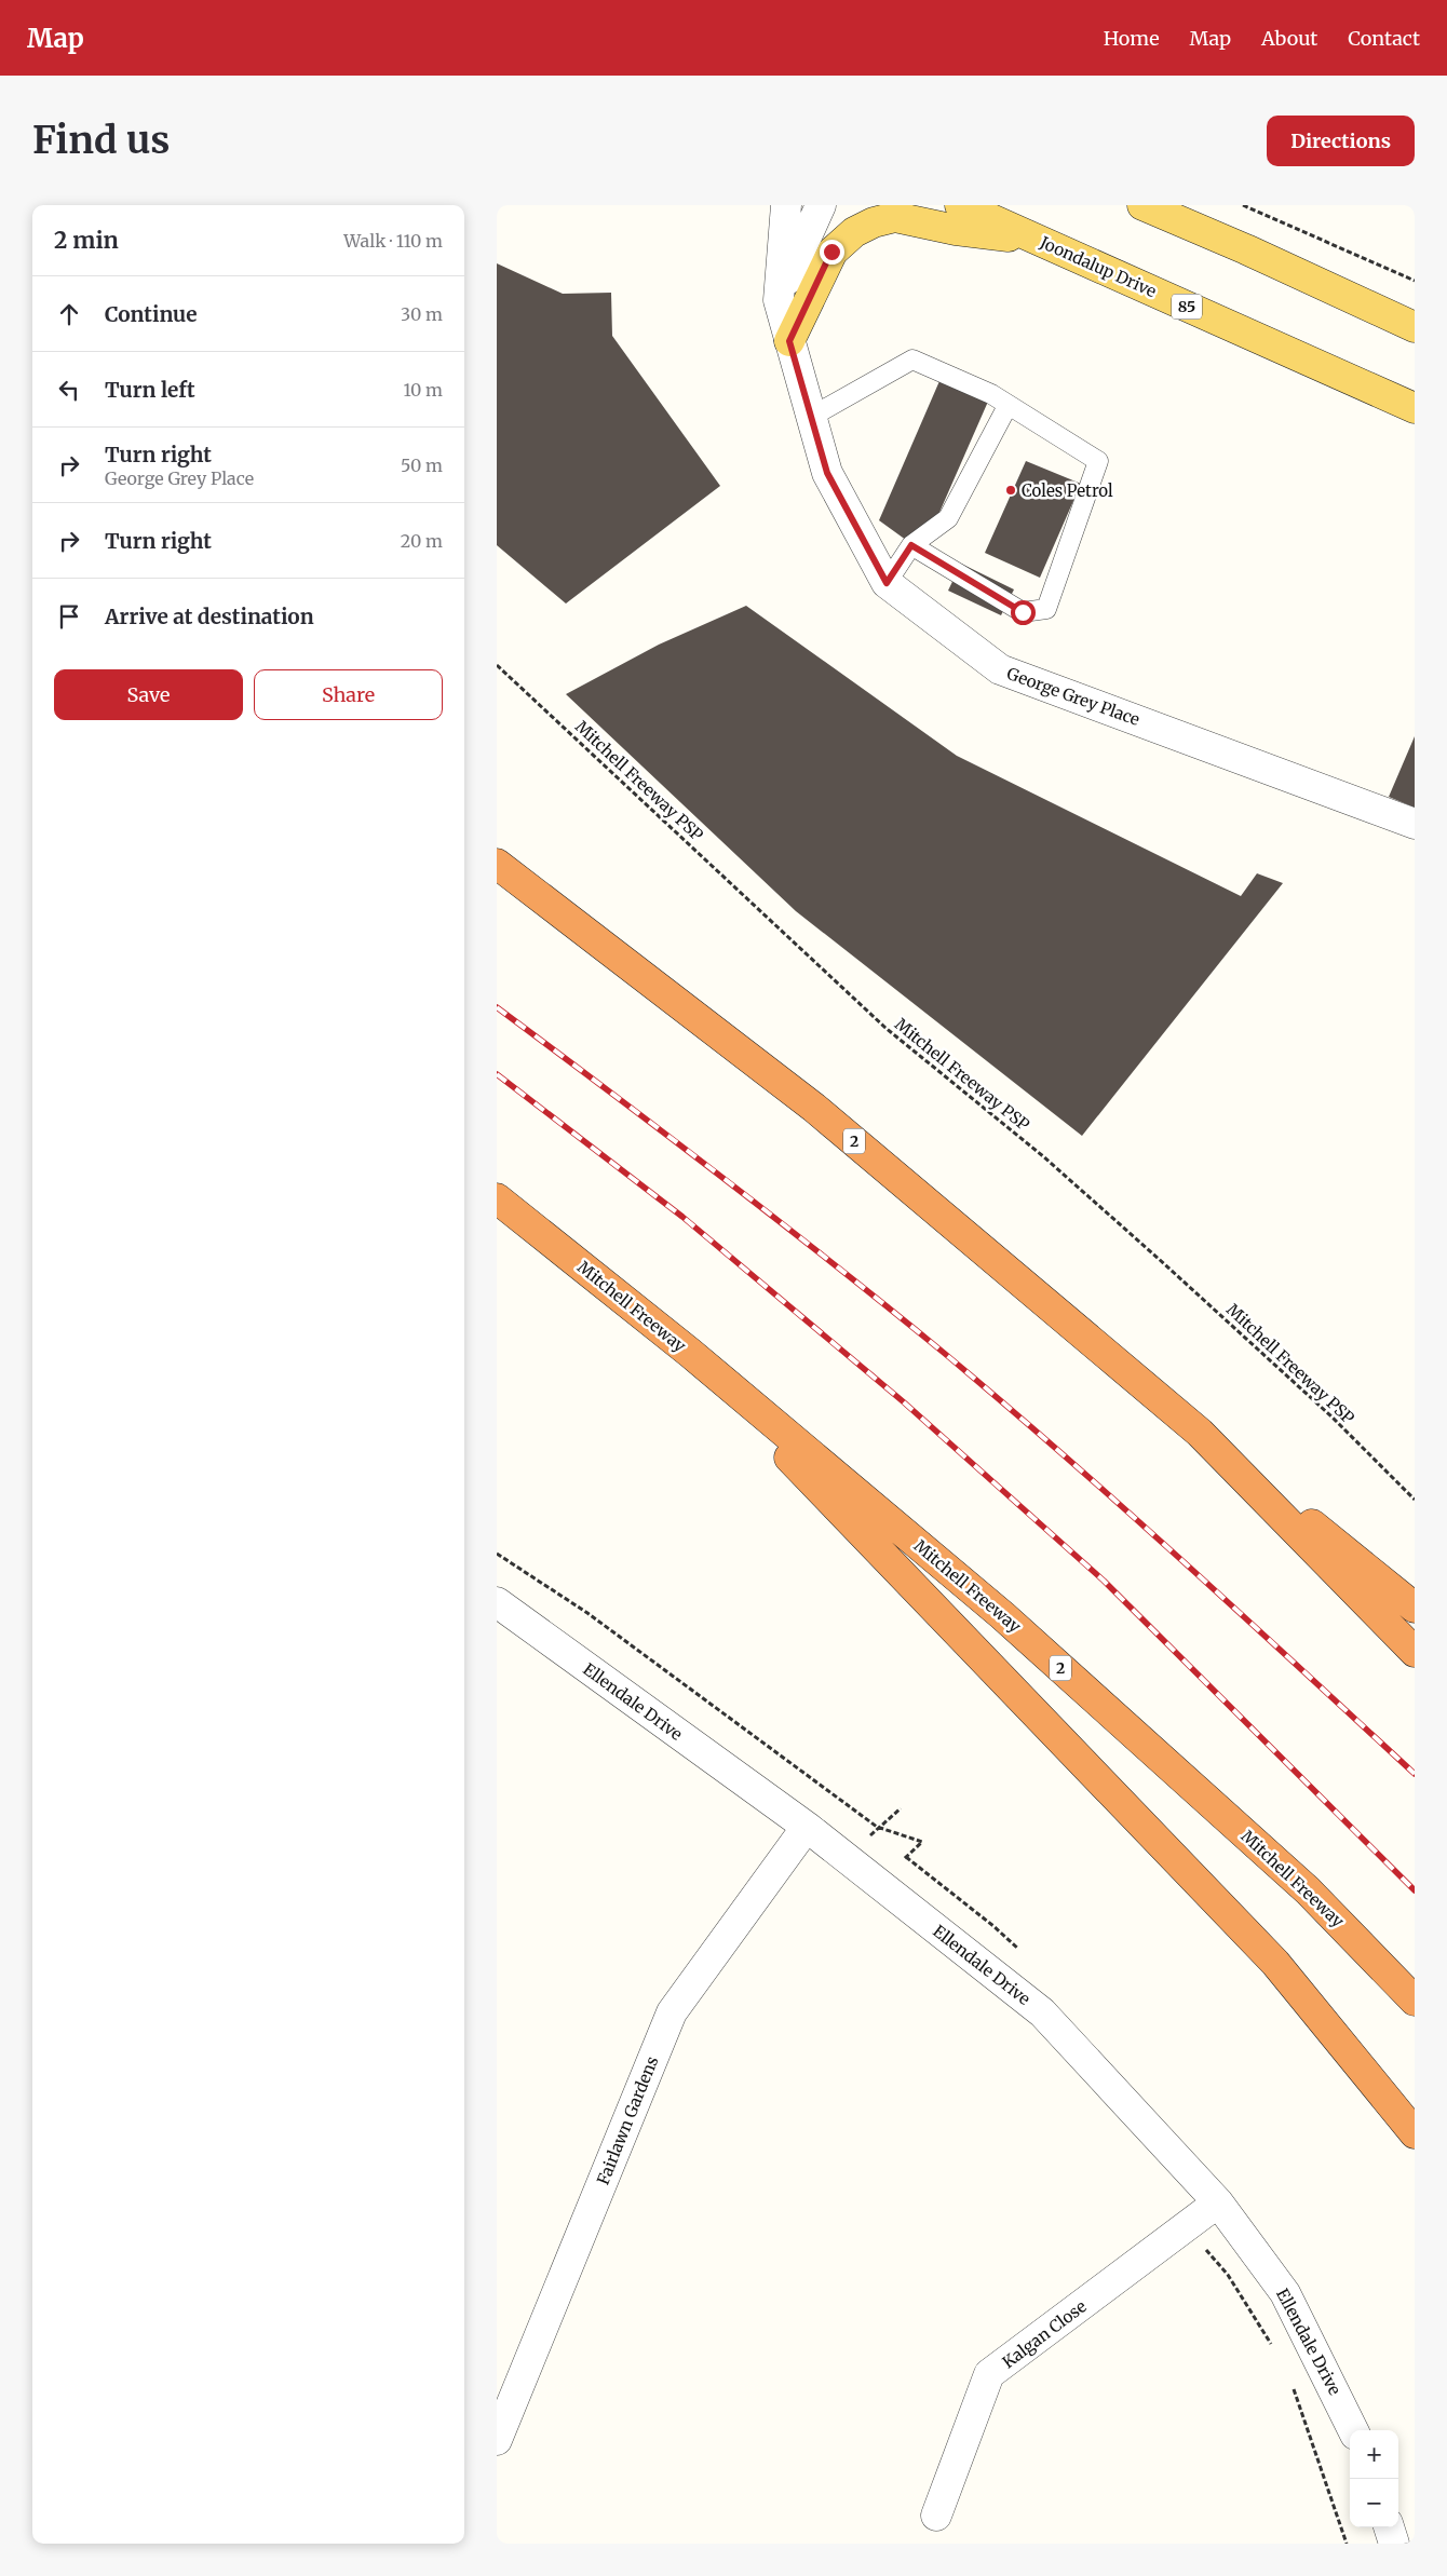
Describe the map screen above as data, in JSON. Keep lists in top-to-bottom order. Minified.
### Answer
{"streets":{"highway":["2","Mitchell Freeway"],"main road":["Joondalup Drive","85"],"street":["George Grey Place","Ellendale Drive","Fairlawn Gardens","Kalgan Close"],"path":["Mitchell Freeway PSP"]},"crossings":[["Ellendale Drive","Fairlawn Gardens"],["Ellendale Drive","Kalgan Close"]],"places":["Coles Petrol"],"page":{"header":"Map","nav":["Home","Map","About","Contact"],"buttons":["Directions",["Save","Share"]],"title":"Find us","heading":["2 min","Walk · 110 m"],"list":[["Continue","30 m"],["Turn left","10 m"],["Turn right","George Grey Place","50 m"],["Turn right","20 m"],"Arrive at destination"],"map_buttons":["+","−"]}}
